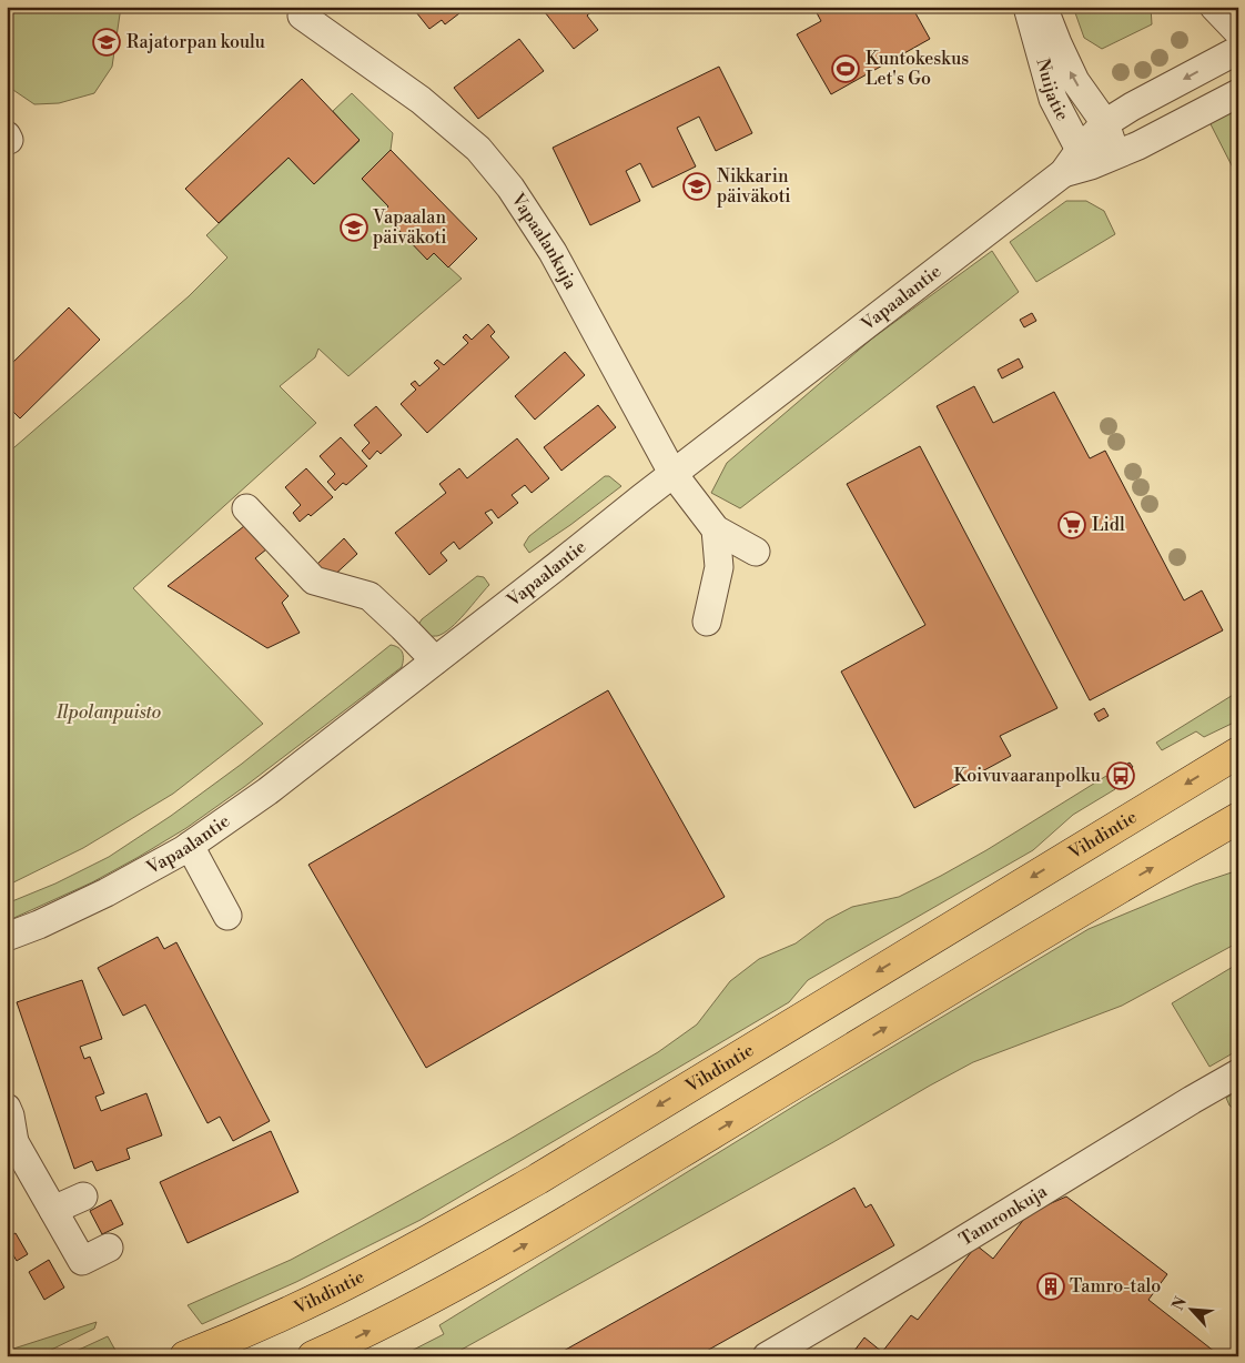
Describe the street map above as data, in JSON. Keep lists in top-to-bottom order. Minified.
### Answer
{"streets":{"main road":["Vihdintie"],"street":["Nuijatie","Vapaalankuja","Vapaalantie","Tamronkuja"]},"crossings":[["Nuijatie","Vapaalantie"],["Vapaalankuja","Vapaalantie"]],"parks":["Ilpolanpuisto"],"places":{"school or university":["Rajatorpan koulu","Nikkarin päiväkoti","Vapaalan päiväkoti"],"sports":["Kuntokeskus Let's Go"],"supermarket":["Lidl"],"bus stop":["Koivuvaaranpolku"],"building":["Tamro-talo"]},"north":"top left"}
